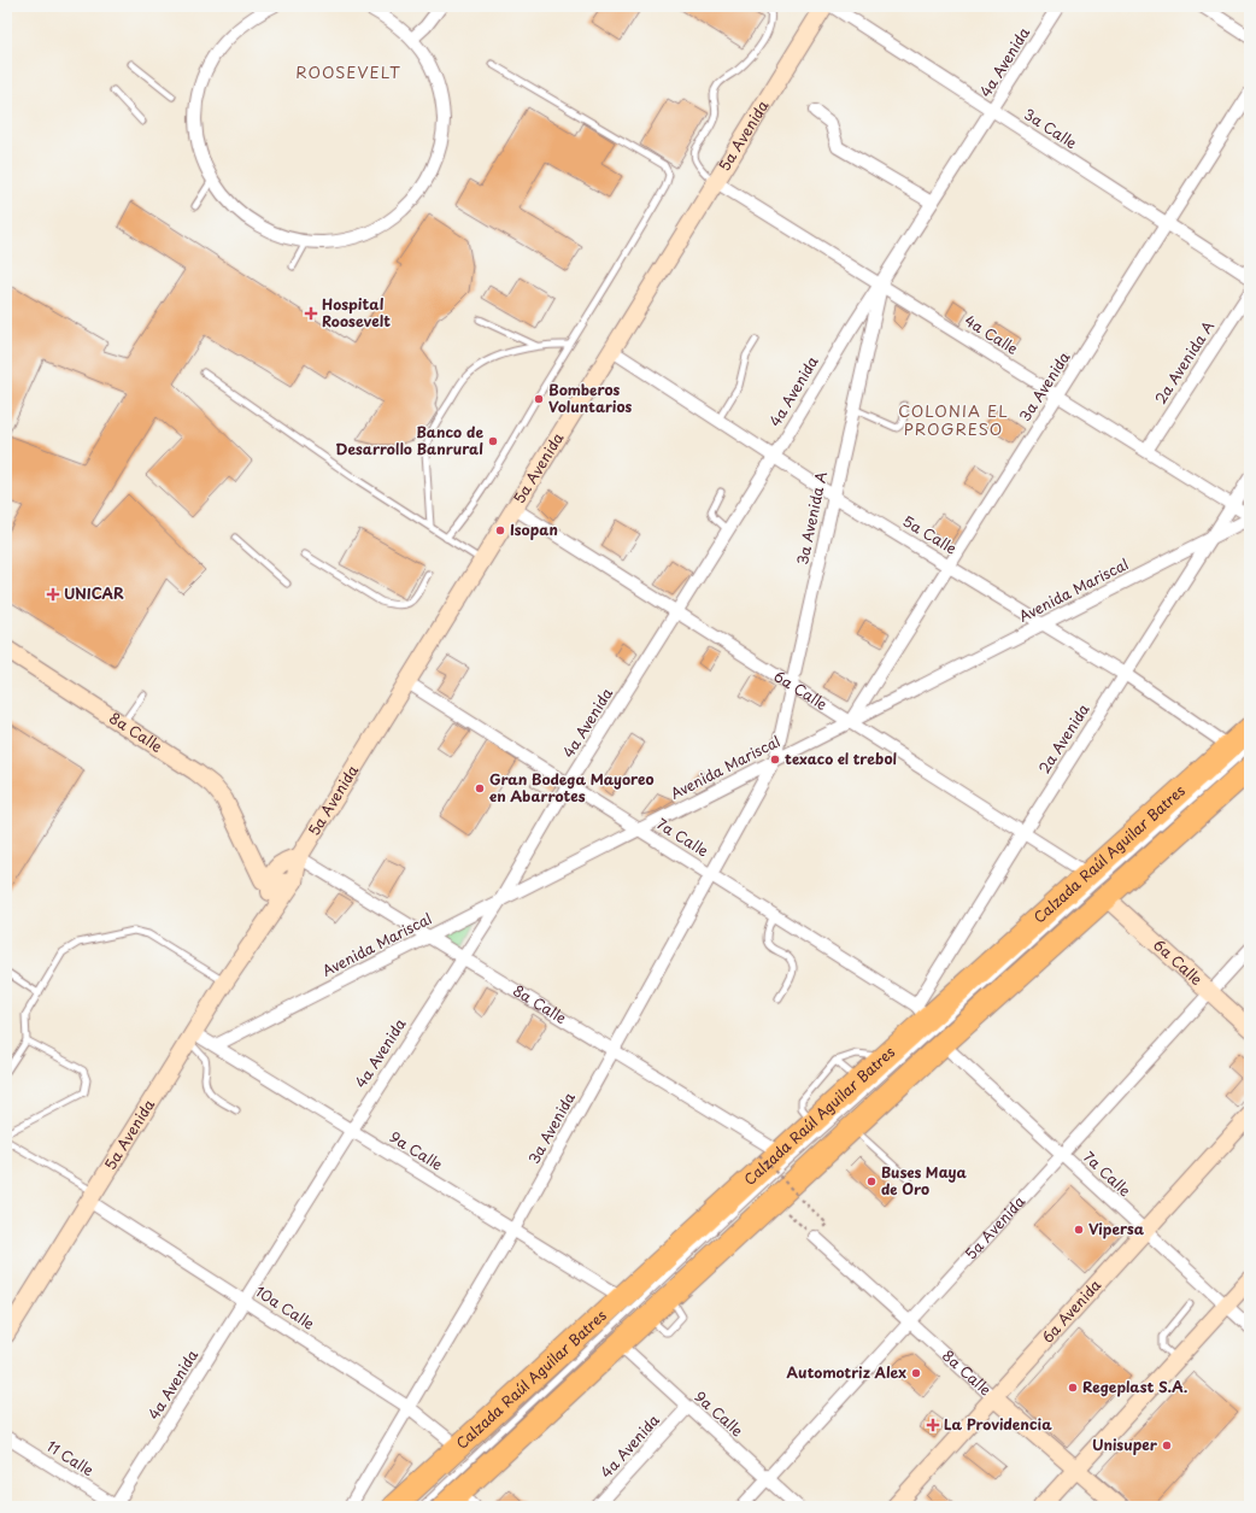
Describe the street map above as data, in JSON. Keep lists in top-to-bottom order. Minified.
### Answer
{"streets":{"highway":["Calzada Raúl Aguilar Batres"],"street":["4a Avenida","3a Calle","5a Avenida","4a Calle","2a Avenida A","3a Avenida","3a Avenida A","5a Calle","Avenida Mariscal","6a Calle","8a Calle","2a Avenida","7a Calle","9a Calle","10a Calle","6a Avenida","11 Calle"]},"crossings":[["4a Avenida","3a Calle"],["4a Avenida","4a Calle"],["4a Avenida","3a Avenida A"],["4a Avenida","5a Calle"],["4a Avenida","Avenida Mariscal"],["4a Avenida","6a Calle"],["4a Avenida","8a Calle"],["4a Avenida","7a Calle"],["4a Avenida","9a Calle"],["4a Avenida","10a Calle"],["4a Avenida","11 Calle"],["3a Calle","3a Avenida"],["5a Avenida","4a Calle"],["5a Avenida","5a Calle"],["5a Avenida","6a Calle"],["5a Avenida","8a Calle"],["5a Avenida","7a Calle"],["5a Avenida","9a Calle"],["5a Avenida","10a Calle"],["4a Calle","2a Avenida A"],["4a Calle","3a Avenida"],["4a Calle","3a Avenida A"],["4a Calle","Avenida Mariscal"],["4a Calle","2a Avenida"],["3a Avenida","3a Avenida A"],["3a Avenida","5a Calle"],["3a Avenida","Avenida Mariscal"],["3a Avenida","6a Calle"],["3a Avenida","8a Calle"],["3a Avenida","7a Calle"],["3a Avenida","9a Calle"],["3a Avenida","10a Calle"],["3a Avenida A","5a Calle"],["3a Avenida A","Avenida Mariscal"],["3a Avenida A","6a Calle"],["5a Calle","Avenida Mariscal"],["5a Calle","2a Avenida"],["5a Calle","Calzada Raúl Aguilar Batres"],["Avenida Mariscal","6a Calle"],["Avenida Mariscal","8a Calle"],["Avenida Mariscal","2a Avenida"],["Avenida Mariscal","7a Calle"],["Avenida Mariscal","9a Calle"],["6a Calle","2a Avenida"],["6a Calle","Calzada Raúl Aguilar Batres"],["8a Calle","Calzada Raúl Aguilar Batres"],["8a Calle","6a Avenida"],["2a Avenida","7a Calle"],["2a Avenida","Calzada Raúl Aguilar Batres"],["7a Calle","Calzada Raúl Aguilar Batres"],["7a Calle","6a Avenida"],["Calzada Raúl Aguilar Batres","9a Calle"],["Calzada Raúl Aguilar Batres","10a Calle"]],"districts":["ROOSEVELT","COLONIA EL PROGRESO"],"places":{"health":["Hospital Roosevelt","UNICAR","La Providencia"],"other":["Bomberos Voluntarios","Banco de Desarrollo Banrural","Isopan","texaco el trebol","Gran Bodega Mayoreo en Abarrotes","Buses Maya de Oro","Vipersa","Automotriz Alex","Regeplast S.A.","Unisuper"]}}
